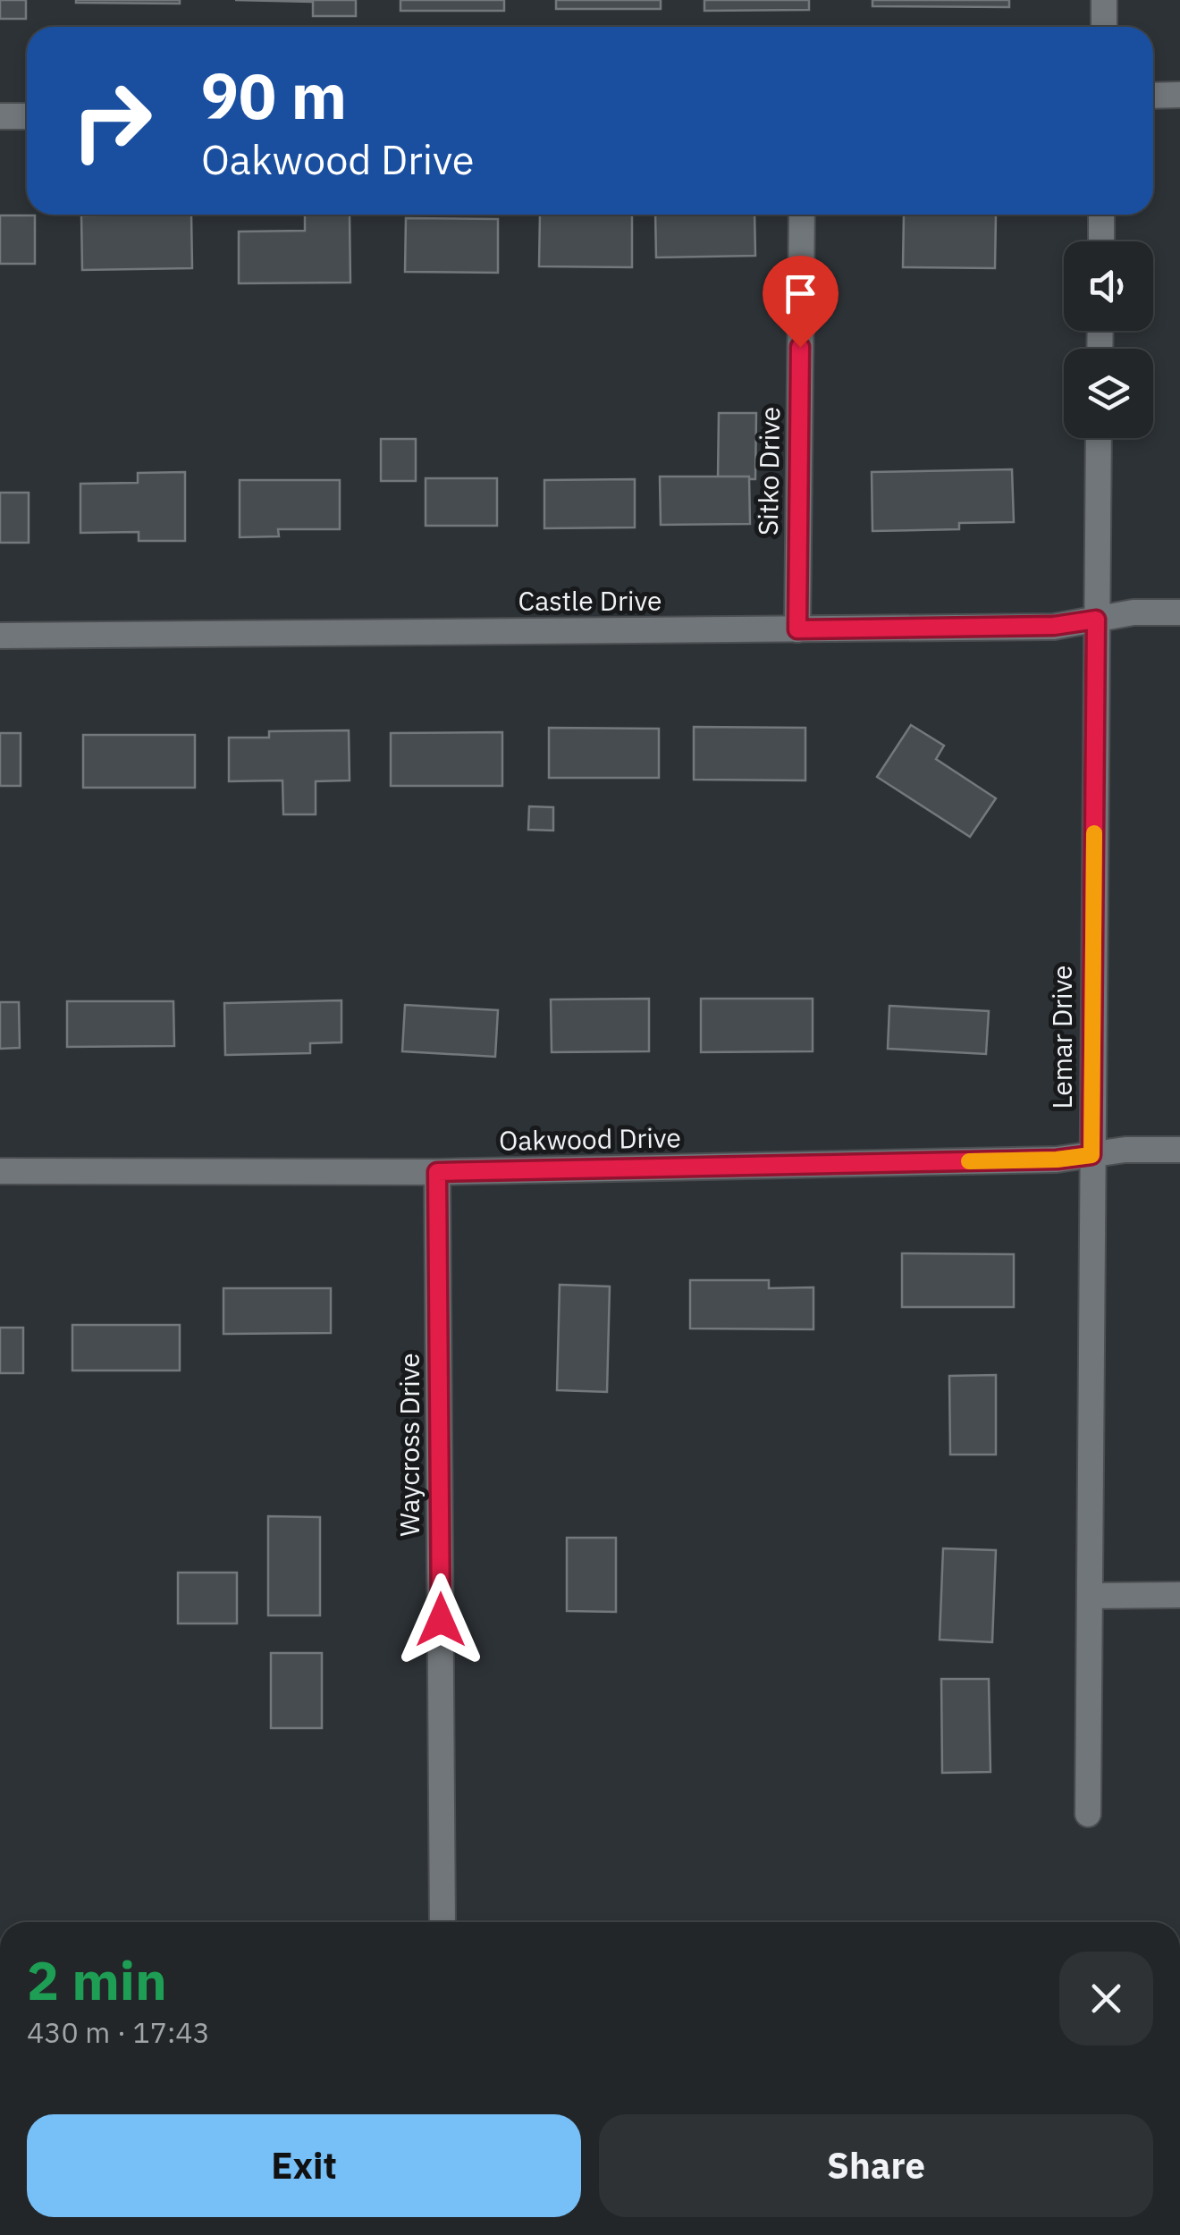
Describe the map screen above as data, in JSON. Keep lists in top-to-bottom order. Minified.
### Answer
{"streets":{"street":["Sitko Drive","Castle Drive","Lemar Drive","Oakwood Drive","Waycross Drive"]},"crossings":[["Sitko Drive","Castle Drive"],["Castle Drive","Lemar Drive"],["Lemar Drive","Oakwood Drive"],["Oakwood Drive","Waycross Drive"]],"page":{"turn":["90 m","Oakwood Drive"],"heading":["2 min","430 m · 17:43"],"buttons":["Exit","Share"]}}
